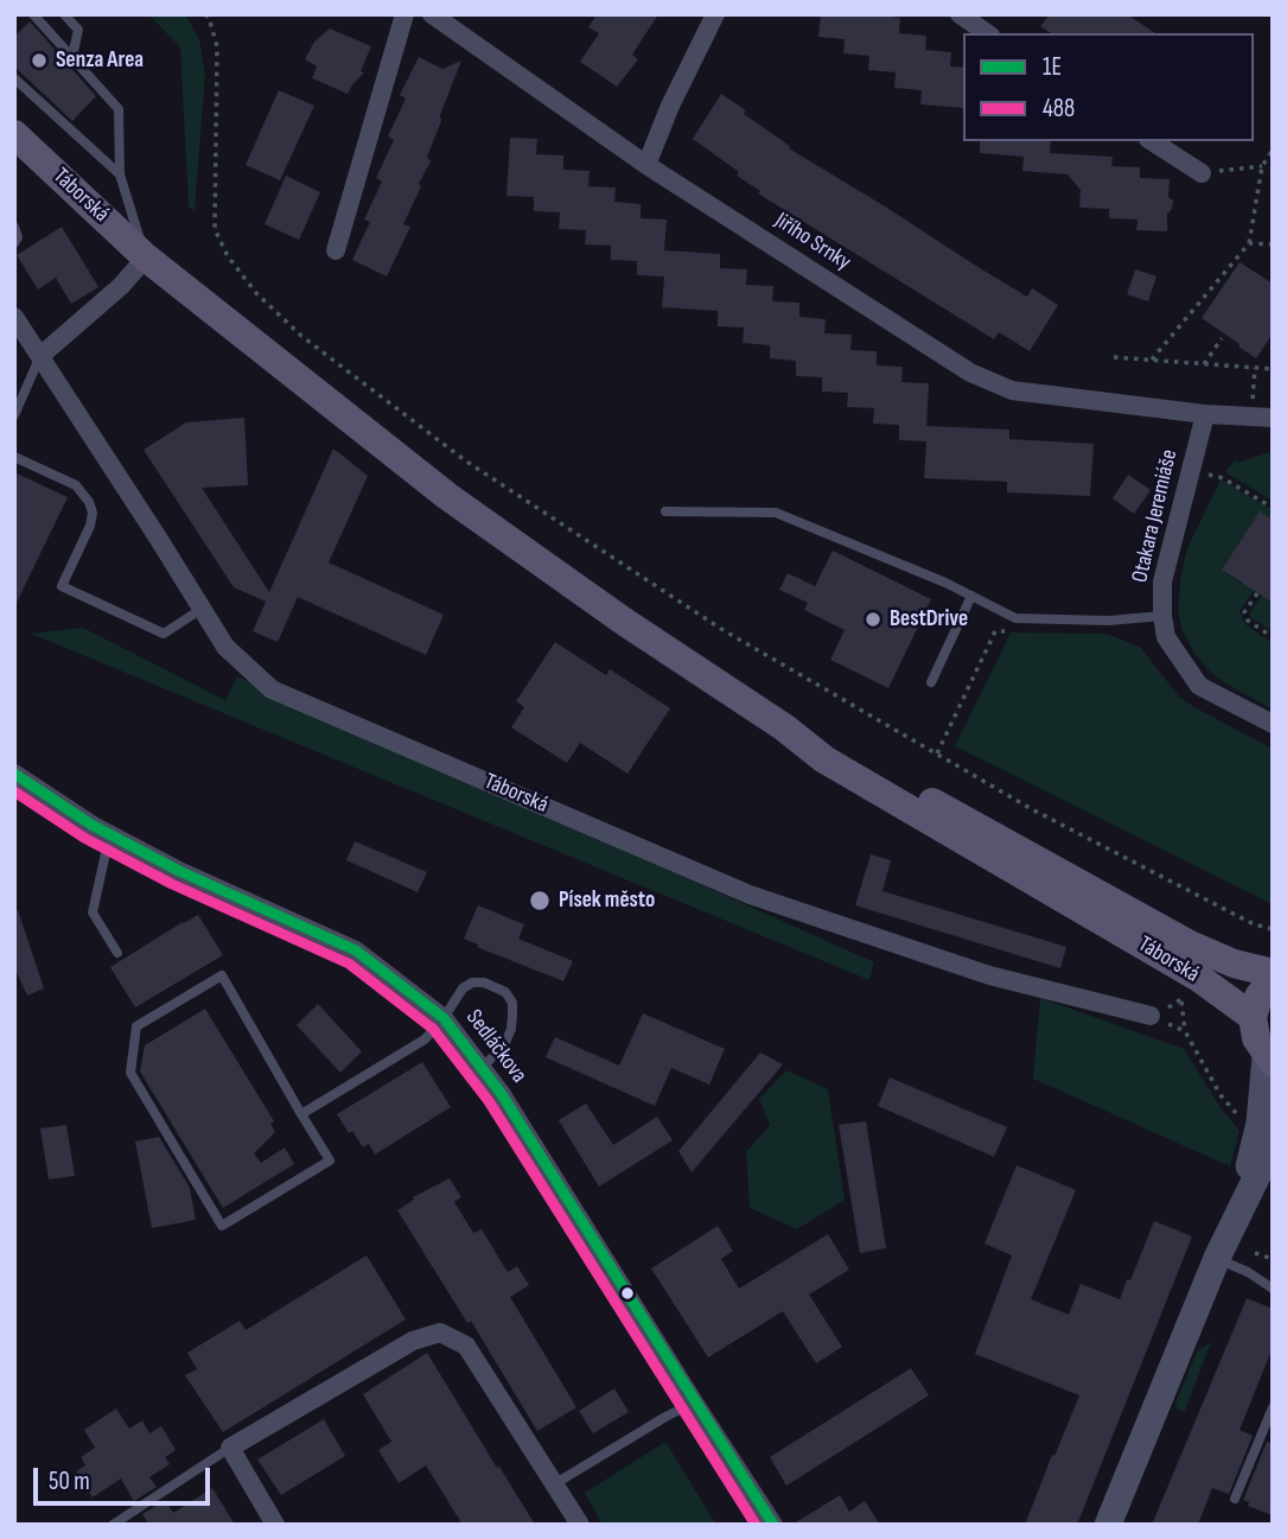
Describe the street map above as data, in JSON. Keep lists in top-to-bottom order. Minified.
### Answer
{"streets":{"main road":["Táborská"],"street":["Jiřího Srnky","Otakara Jeremiáše","Sedláčkova"]},"crossings":[["Jiřího Srnky","Otakara Jeremiáše"]],"places":["Senza Area","BestDrive","Písek město"],"lines":["transit line 1E","transit line 488"],"legend":["1E","488"],"scale_bar":"50 m"}
